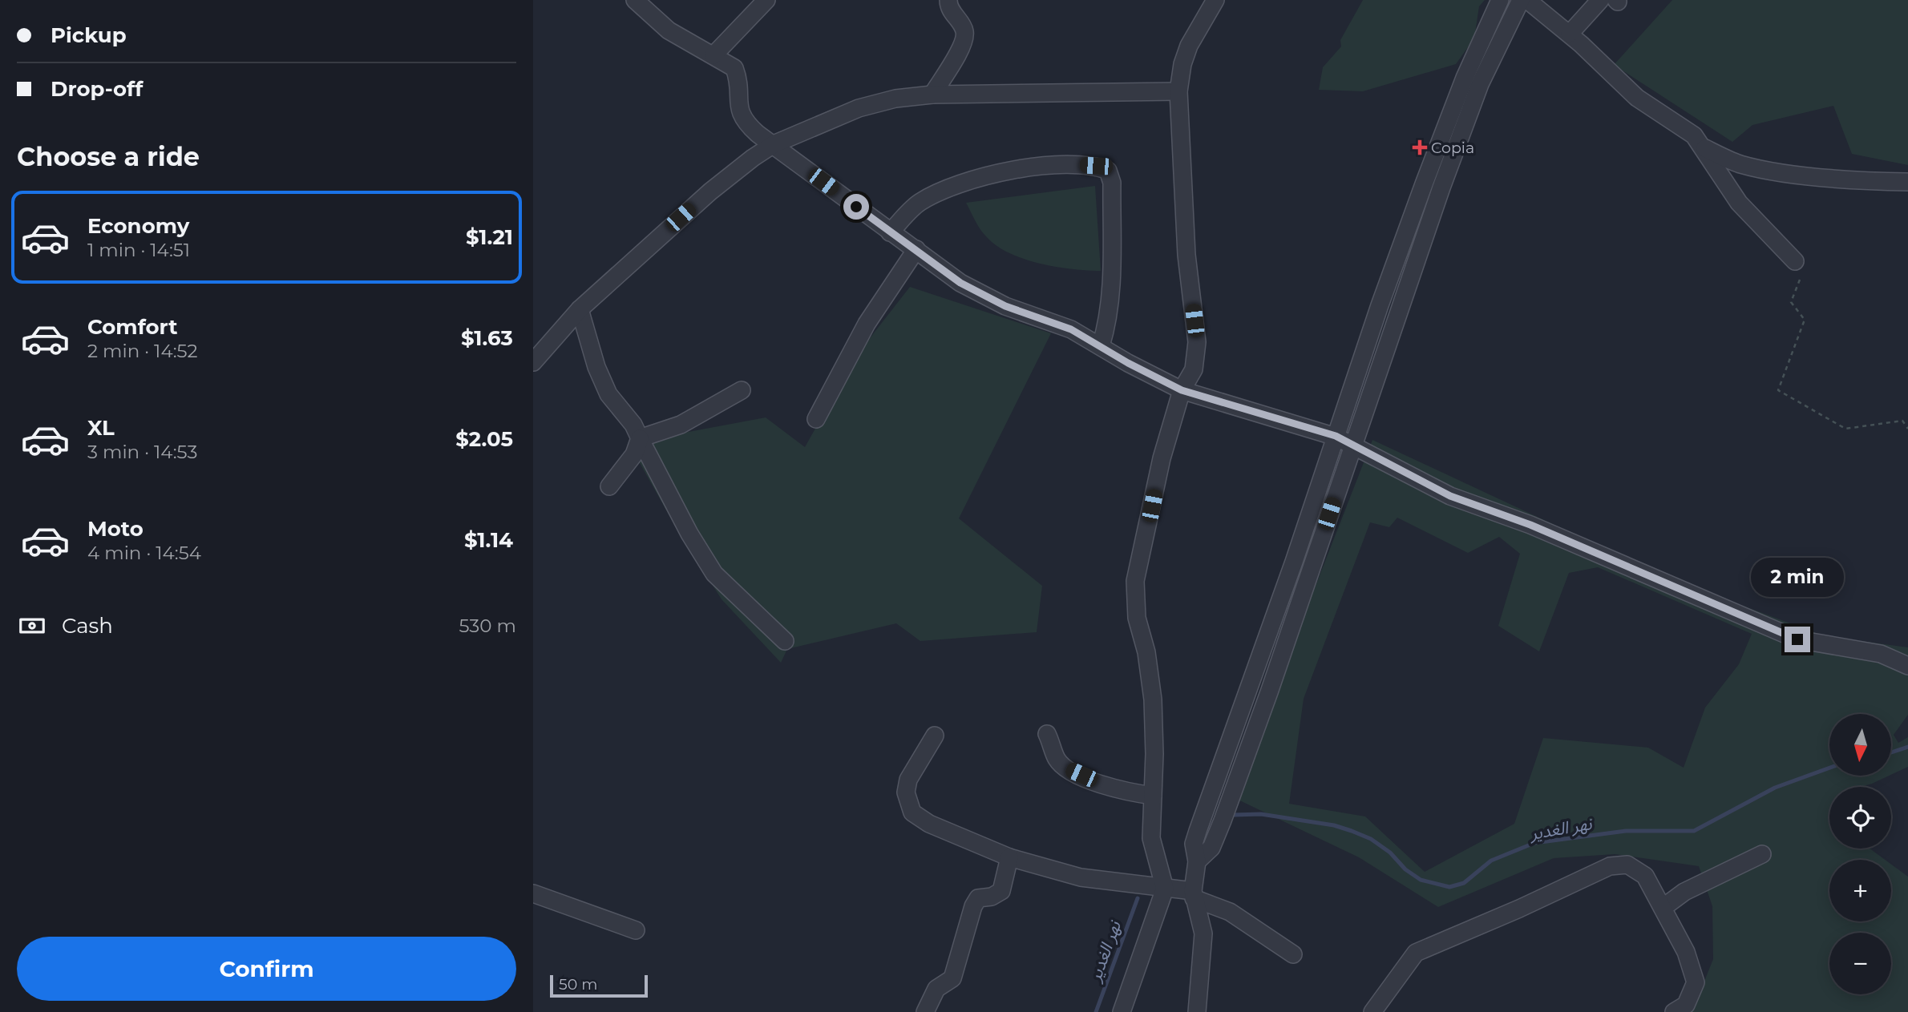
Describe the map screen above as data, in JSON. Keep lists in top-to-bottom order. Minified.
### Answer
{"water":["نهر الغدير"],"places":{"health":["Copia"]},"scale_bar":"50 m","north":"bottom","page":{"banner":["Pickup","Drop-off"],"heading":"Choose a ride","list":[{"name":"Economy","note":"1 min · 14:51","value":"$1.21"},{"name":"Comfort","note":"2 min · 14:52","value":"$1.63"},{"name":"XL","note":"3 min · 14:53","value":"$2.05"},{"name":"Moto","note":"4 min · 14:54","value":"$1.14"}],"bubble":"2 min","pay":["Cash","530 m"],"map_buttons":["+","−"],"buttons":"Confirm","scale":"50 m"}}
